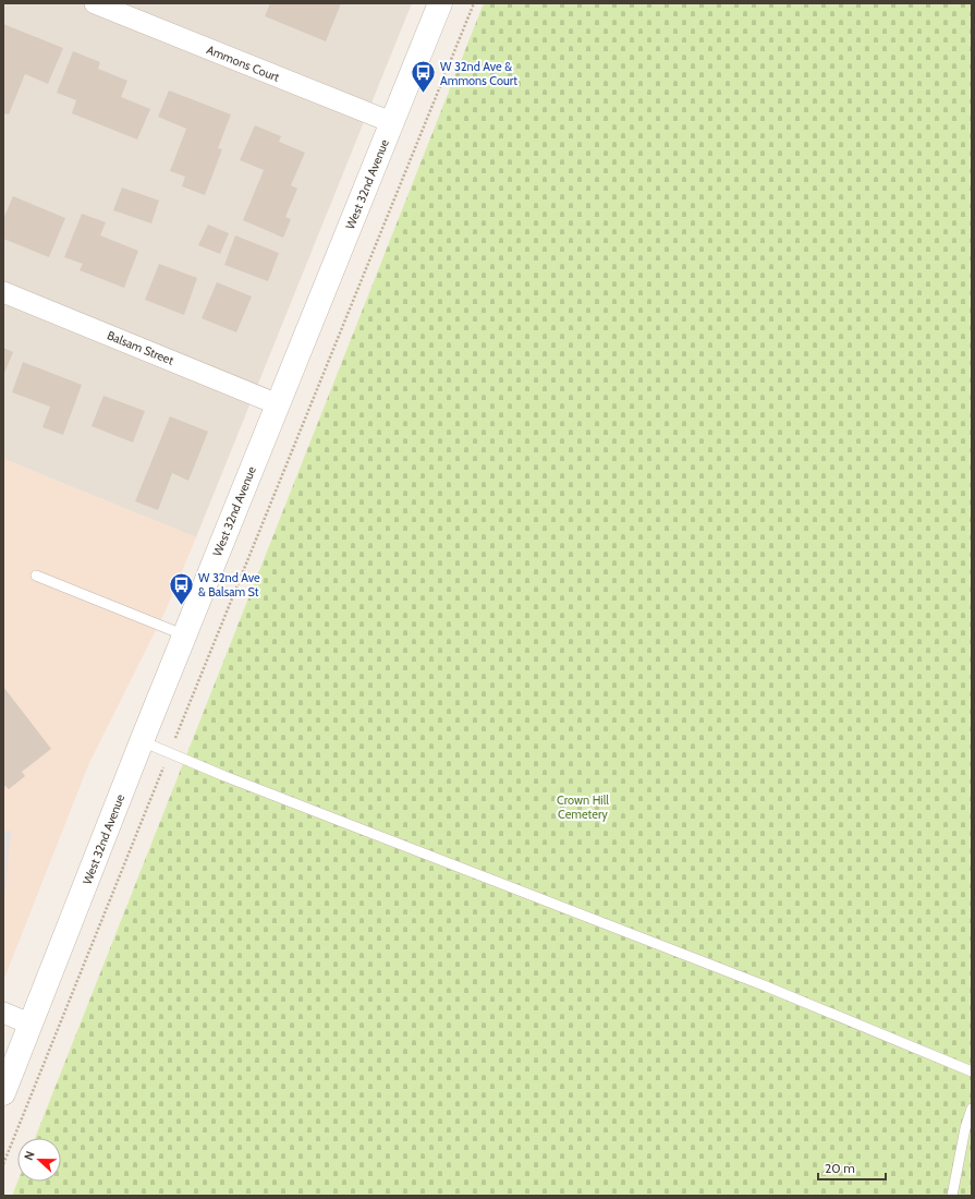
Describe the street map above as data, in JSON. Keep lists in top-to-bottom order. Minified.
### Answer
{"streets":{"street":["Ammons Court","West 32nd Avenue","Balsam Street"]},"crossings":[["Ammons Court","West 32nd Avenue"],["West 32nd Avenue","Balsam Street"]],"parks":["Crown Hill Cemetery"],"places":{"bus stop":["W 32nd Ave & Ammons Court","W 32nd Ave & Balsam St"]},"scale_bar":"20 m","north":"left"}
